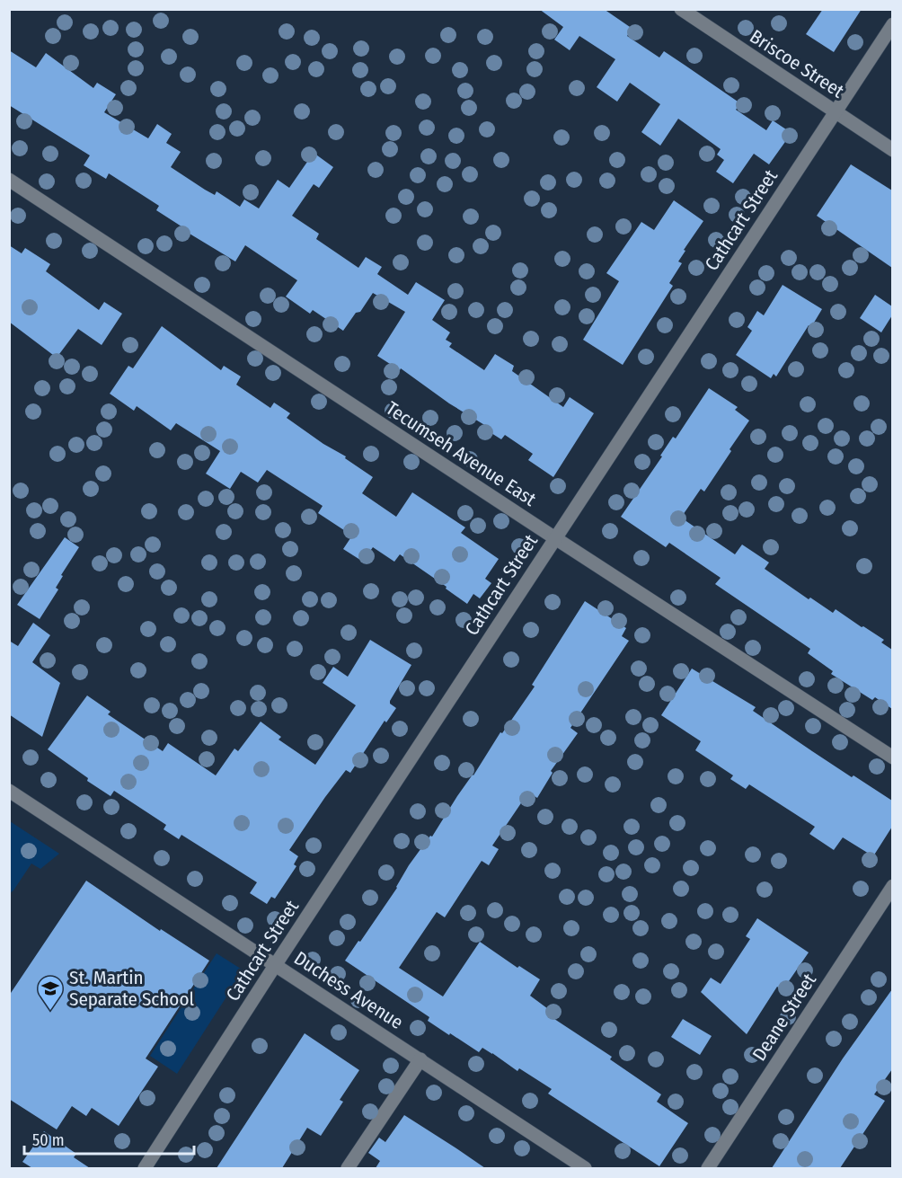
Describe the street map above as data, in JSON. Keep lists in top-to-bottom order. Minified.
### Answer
{"streets":{"street":["Briscoe Street","Cathcart Street","Tecumseh Avenue East","Duchess Avenue","Deane Street"]},"crossings":[["Briscoe Street","Cathcart Street"],["Cathcart Street","Tecumseh Avenue East"],["Cathcart Street","Duchess Avenue"]],"places":{"school or university":["St. Martin Separate School"]},"scale_bar":"50 m"}
